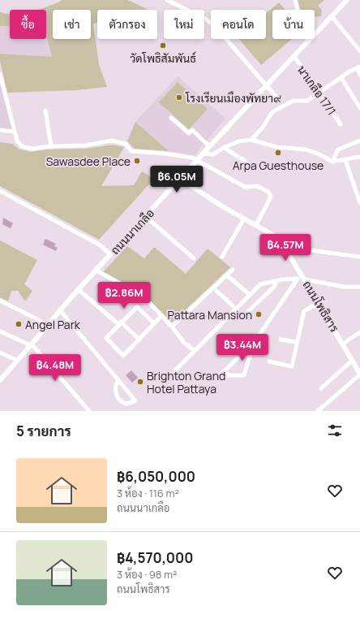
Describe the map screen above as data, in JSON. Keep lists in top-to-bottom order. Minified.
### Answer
{"streets":{"street":["นาเกลือ 17/1","ถนนนาเกลือ","ถนนโพธิสาร"]},"crossings":[["นาเกลือ 17/1","ถนนนาเกลือ"],["ถนนนาเกลือ","ถนนโพธิสาร"]],"places":["วัดโพธิสัมพันธ์","โรงเรียนเมืองพัทยา๙","Arpa Guesthouse","Sawasdee Place","Pattara Mansion","Angel Park","Brighton Grand Hotel Pattaya"],"page":{"chip":["ซื้อ","เช่า","ตัวกรอง","ใหม่","คอนโด","บ้าน"],"price":["฿6.05M","฿4.57M","฿2.86M","฿3.44M","฿4.48M"],"heading":"5 รายการ","list":[{"name":"฿6,050,000","note":"3 ห้อง · 116 m² · ถนนนาเกลือ"},{"name":"฿4,570,000","note":"3 ห้อง · 98 m² · ถนนโพธิสาร"}]}}
